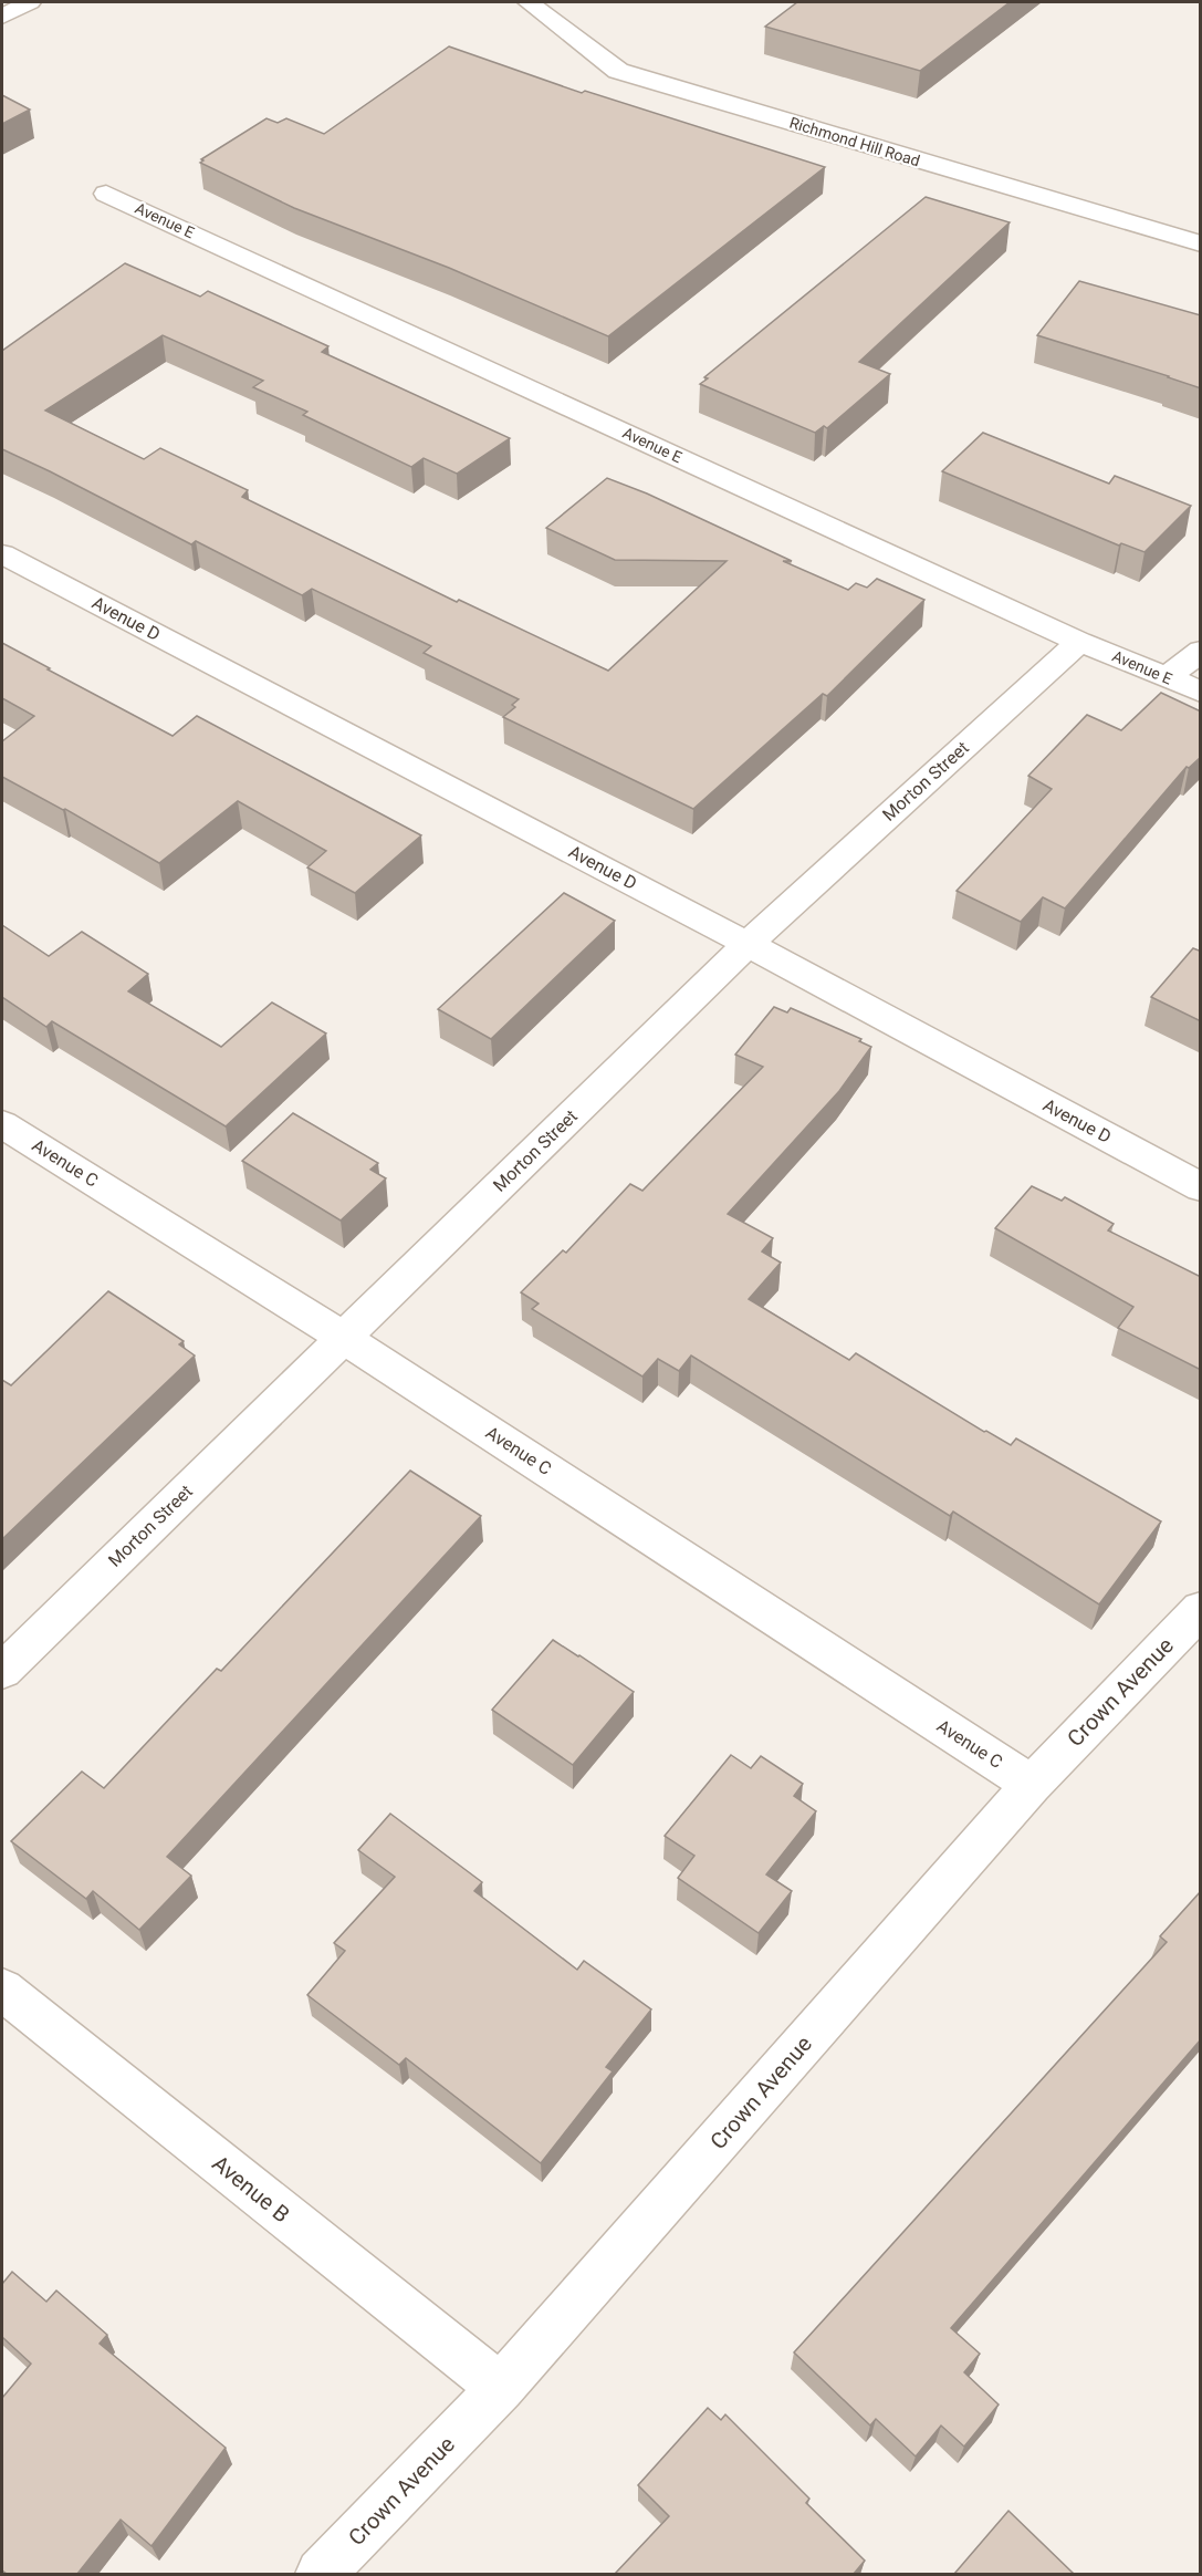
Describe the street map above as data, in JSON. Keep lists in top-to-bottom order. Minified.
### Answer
{"streets":{"street":["Richmond Hill Road","Avenue E","Avenue D","Morton Street","Avenue C","Crown Avenue","Avenue B"]},"crossings":[["Avenue E","Morton Street"],["Avenue D","Morton Street"],["Morton Street","Avenue C"],["Avenue C","Crown Avenue"],["Crown Avenue","Avenue B"]]}
